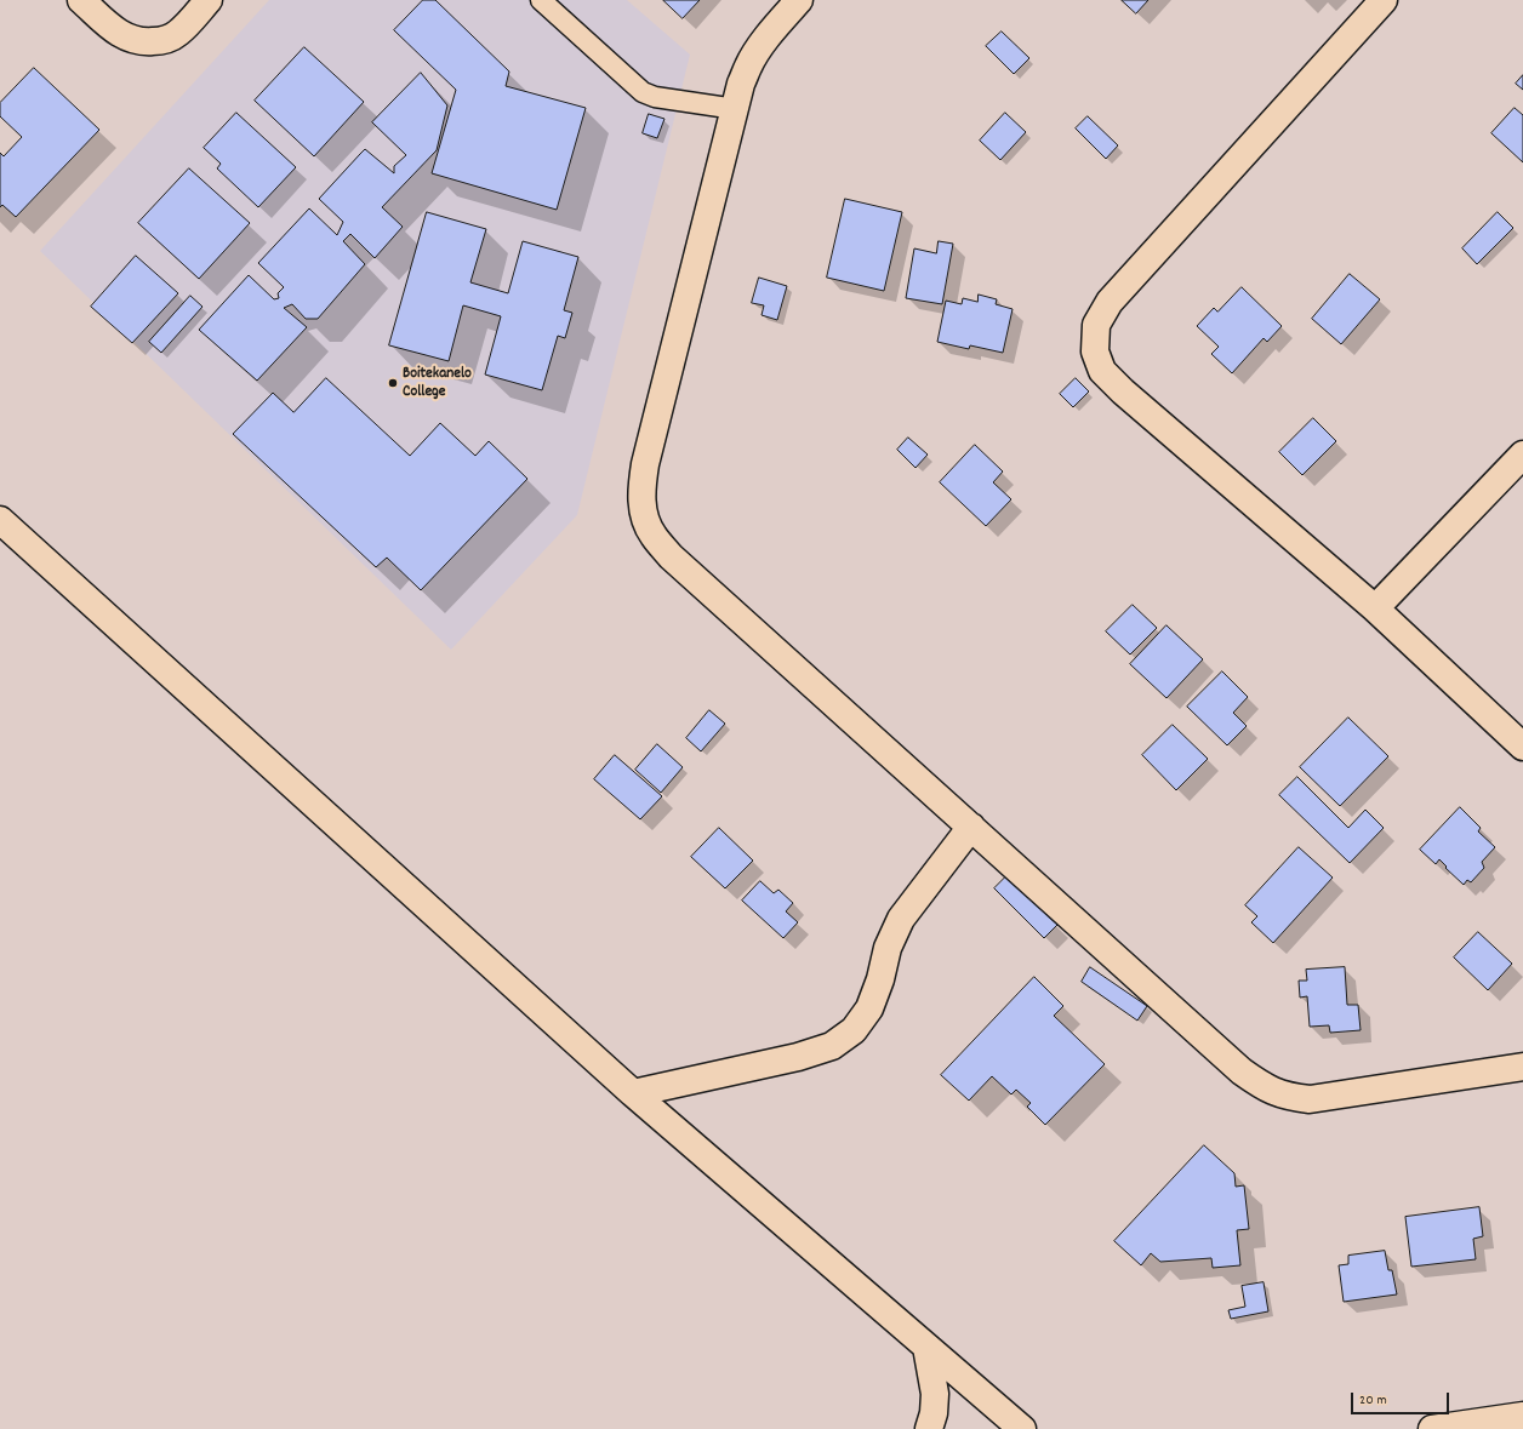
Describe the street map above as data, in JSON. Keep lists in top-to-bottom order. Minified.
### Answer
{"places":["Boitekanelo College"],"scale_bar":"20 m"}
